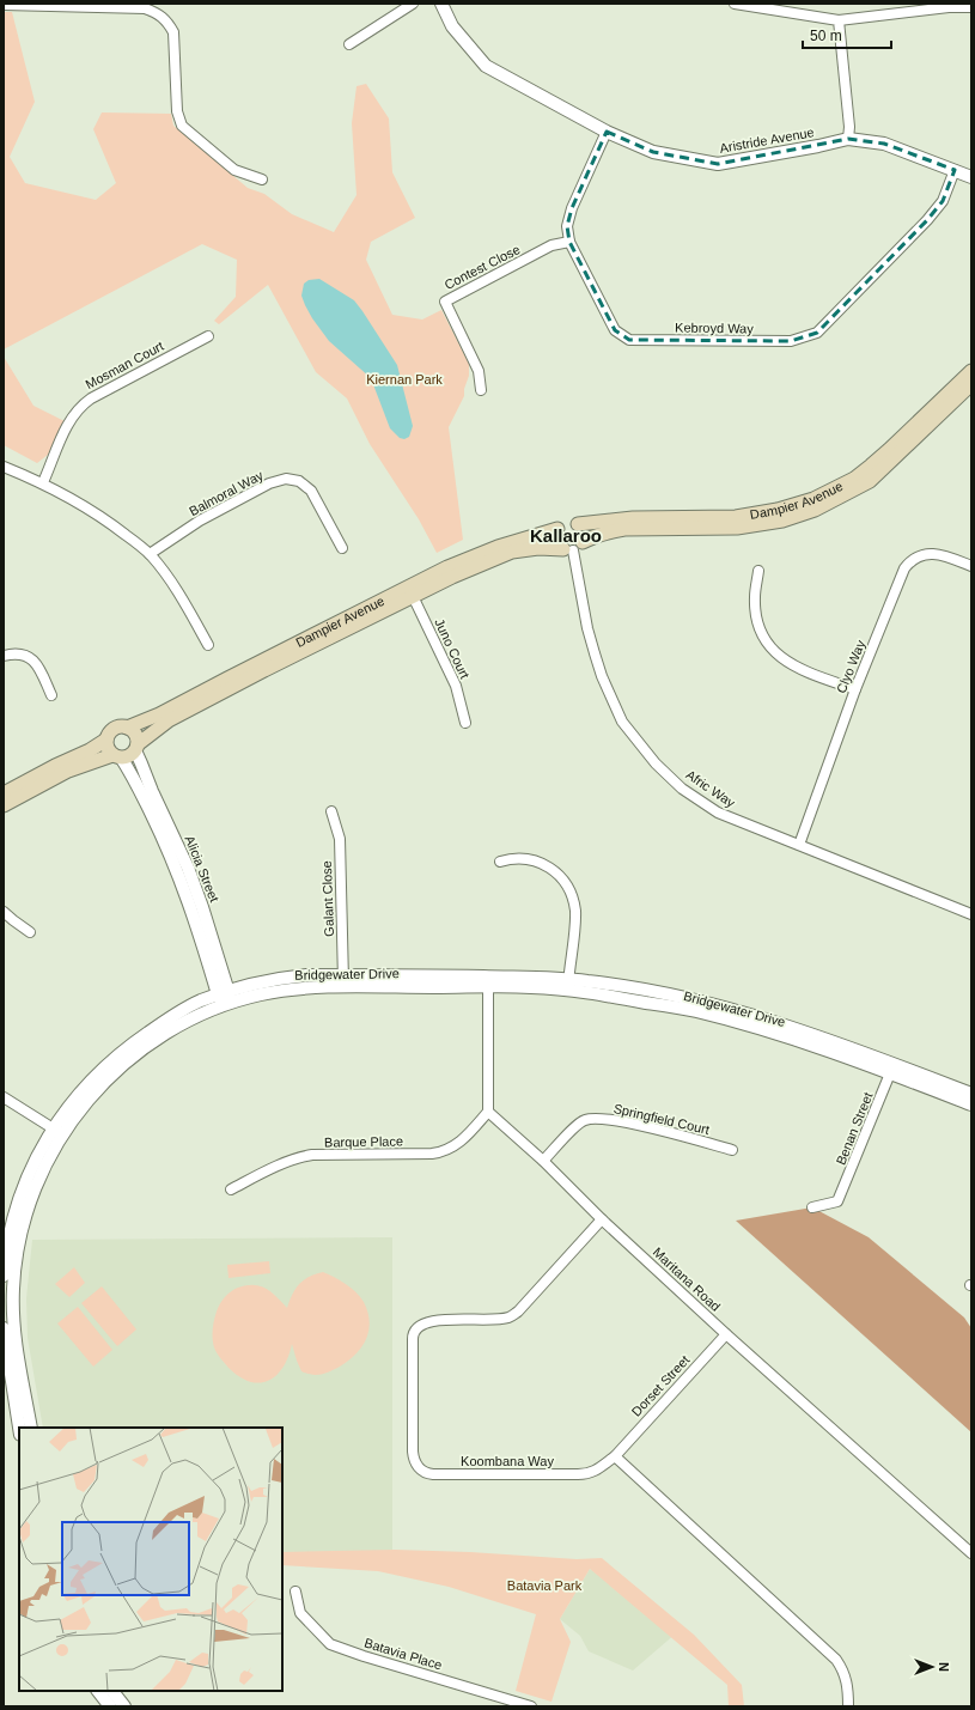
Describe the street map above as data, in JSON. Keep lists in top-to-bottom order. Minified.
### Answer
{"streets":{"main road":["Dampier Avenue"],"street":["Aristride Avenue","Contest Close","Kebroyd Way","Mosman Court","Balmoral Way","Juno Court","Clyo Way","Afric Way","Alicia Street","Galant Close","Bridgewater Drive","Springfield Court","Benan Street","Barque Place","Maritana Road","Dorset Street","Koombana Way","Batavia Place"]},"crossings":[["Aristride Avenue","Kebroyd Way"],["Contest Close","Kebroyd Way"],["Dampier Avenue","Juno Court"],["Dampier Avenue","Afric Way"],["Dampier Avenue","Alicia Street"],["Clyo Way","Afric Way"],["Alicia Street","Bridgewater Drive"],["Galant Close","Bridgewater Drive"],["Bridgewater Drive","Benan Street"],["Springfield Court","Maritana Road"],["Barque Place","Maritana Road"],["Maritana Road","Dorset Street"],["Maritana Road","Koombana Way"],["Dorset Street","Koombana Way"]],"districts":["Kallaroo"],"parks":["Kiernan Park","Batavia Park"],"scale_bar":"50 m","north":"right"}
